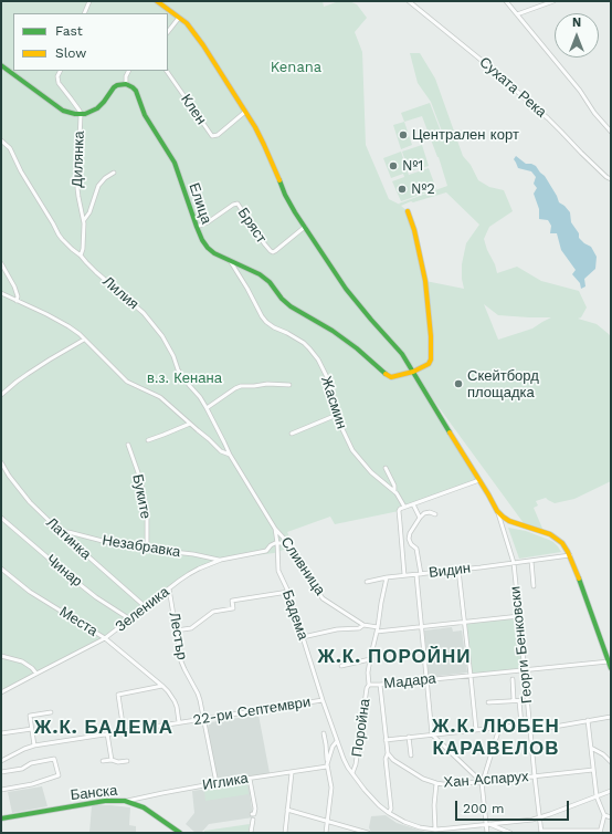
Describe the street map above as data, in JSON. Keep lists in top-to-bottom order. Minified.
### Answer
{"streets":{"street":["Сухата Река","Клен","Дилянка","Елица","Бряст","Лилия","Жасмин","Буките","Латинка","Незабравка","Сливница","Чинар","Видин","Зеленика","Бадема","Места","Лестър","Георги Бенковски","Мадара","22-ри Септември","Поройна","Хан Аспарух","Иглика","Банска"]},"crossings":[["Дилянка","Лилия"],["Елица","Бряст"],["Елица","Жасмин"],["Лилия","Сливница"],["Лилия","Бадема"],["Буките","Незабравка"],["Латинка","Незабравка"],["Латинка","Зеленика"],["Незабравка","Зеленика"],["Сливница","Зеленика"],["Сливница","Бадема"],["Сливница","Георги Бенковски"],["Сливница","Поройна"],["Чинар","Зеленика"],["Видин","Георги Бенковски"],["Видин","Поройна"],["Зеленика","Бадема"],["Зеленика","Места"],["Зеленика","Лестър"],["Бадема","Георги Бенковски"],["Бадема","22-ри Септември"],["Бадема","Поройна"],["Места","22-ри Септември"],["Лестър","22-ри Септември"],["Лестър","Иглика"],["Георги Бенковски","Мадара"],["Георги Бенковски","Хан Аспарух"],["Мадара","Поройна"],["Иглика","Банска"]],"districts":["Ж.К. ПОРОЙНИ","Ж.К. ЛЮБЕН КАРАВЕЛОВ","Ж.К. БАДЕМА"],"parks":["Kenana","в.з. Кенана"],"places":["Централен корт","№1","№2","Скейтборд площадка"],"legend":["Fast","Slow"],"scale_bar":"200 m","north":"top"}
